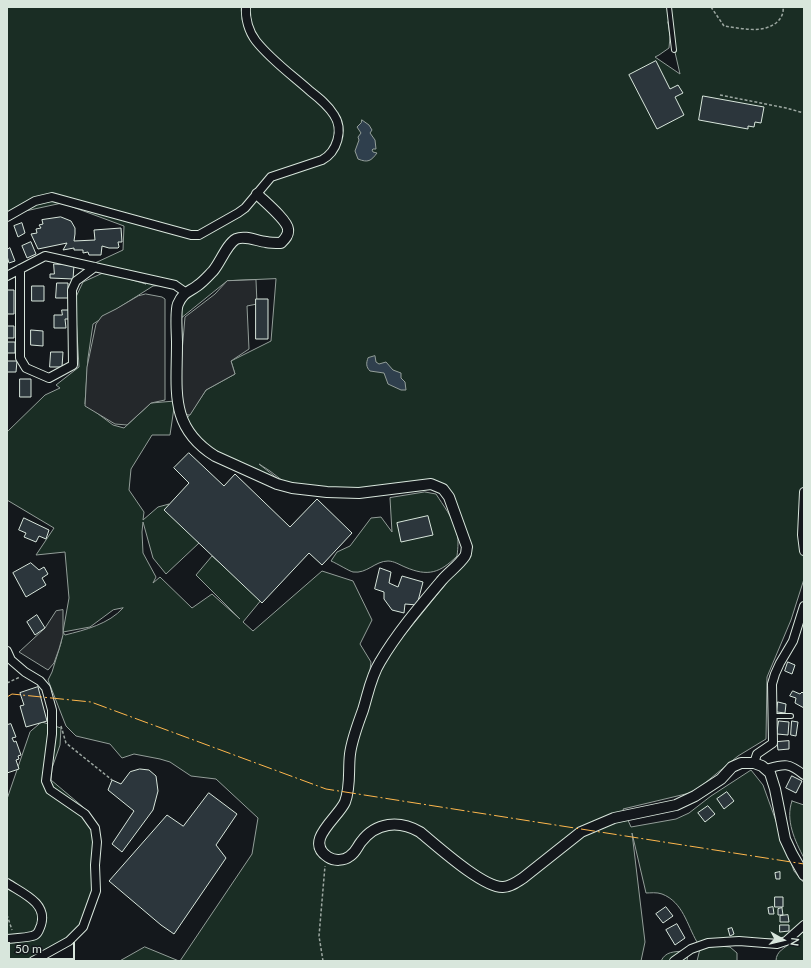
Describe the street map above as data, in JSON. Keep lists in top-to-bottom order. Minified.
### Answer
{"scale_bar":"50 m","north":"right"}
